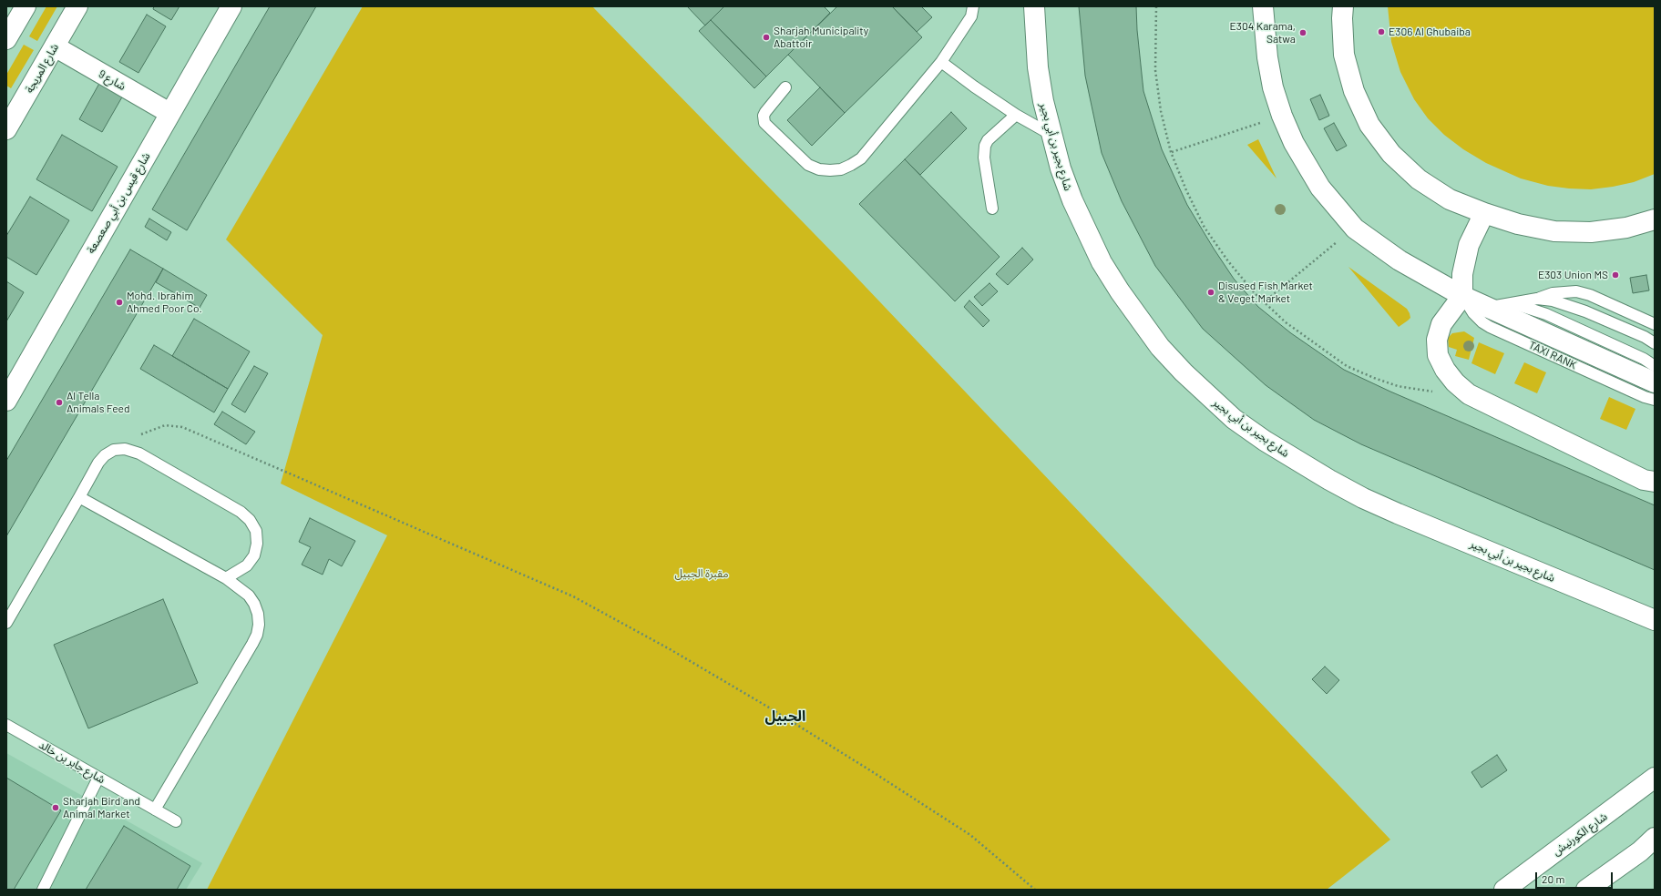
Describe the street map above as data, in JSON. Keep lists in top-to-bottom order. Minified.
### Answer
{"streets":{"street":["شارع المريجة","شارع 9","شارع بجير بن أبي بجير","شارع قيس بن أبي صعصعة","شارع الكورنيش"],"lane":["TAXI RANK","شارع جابر بن خالد"]},"crossings":[["شارع المريجة","شارع 9"],["شارع 9","شارع قيس بن أبي صعصعة"]],"districts":["الجبيل"],"parks":["مقبرة الجبيل"],"places":["E306 Al Ghubaiba","E304 Karama, Satwa","Sharjah Municipality Abattoir","E303 Union MS","Disused Fish Market & Veget.Market","Mohd. Ibrahim Ahmed Poor Co.","Al Tella Animals Feed","Sharjah Bird and Animal Market"],"scale_bar":"20 m"}
